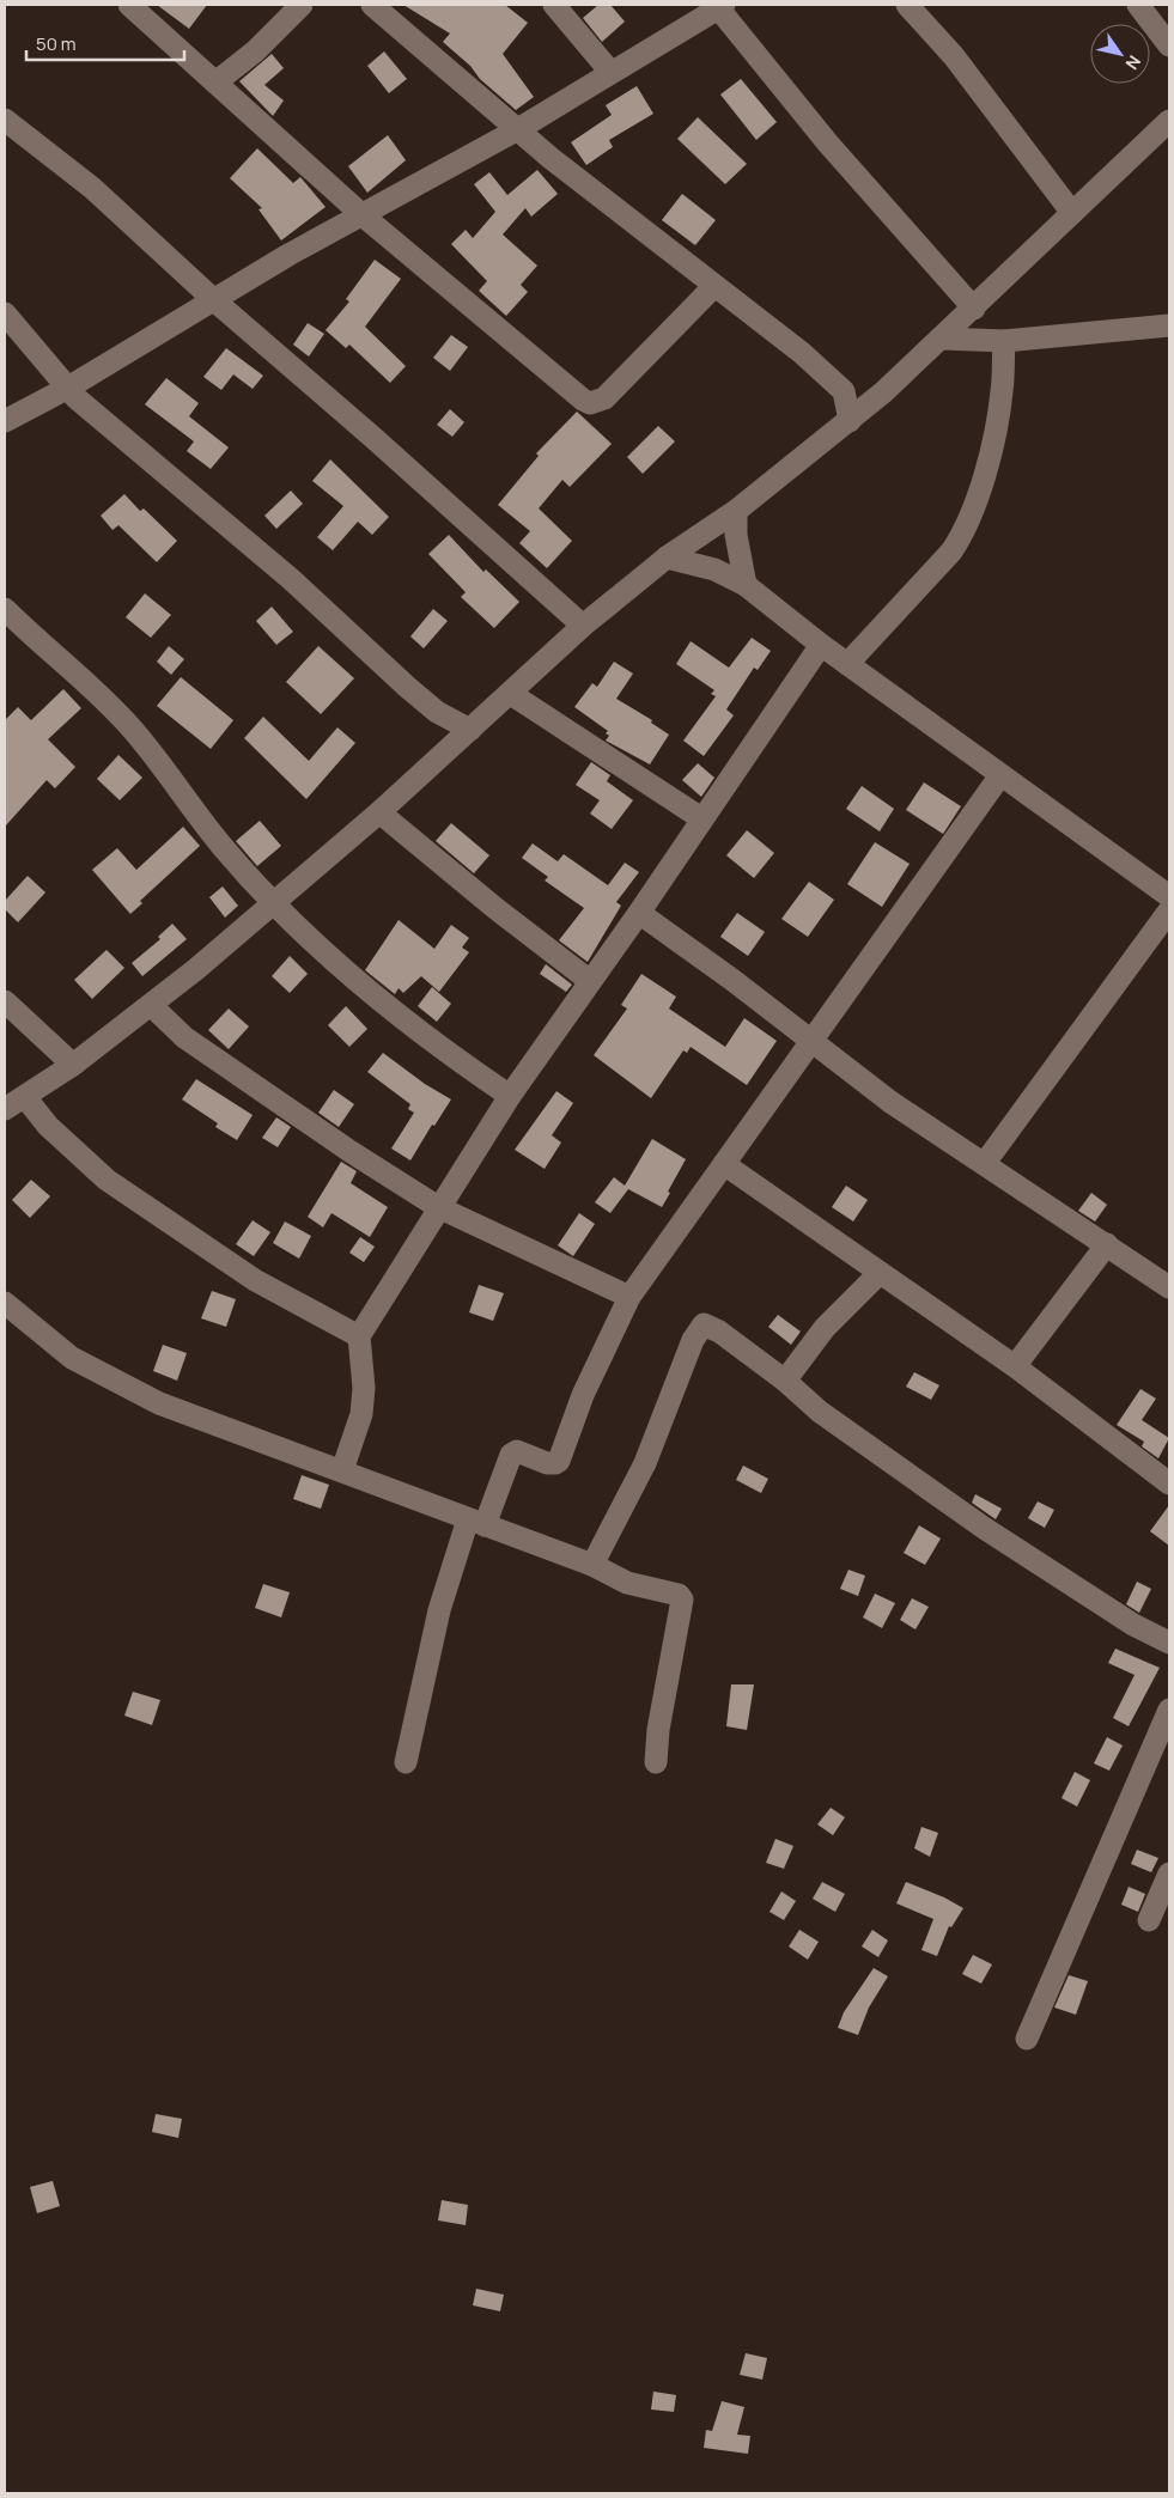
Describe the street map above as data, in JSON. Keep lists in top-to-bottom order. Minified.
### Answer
{"scale_bar":"50 m","north":"bottom right"}
